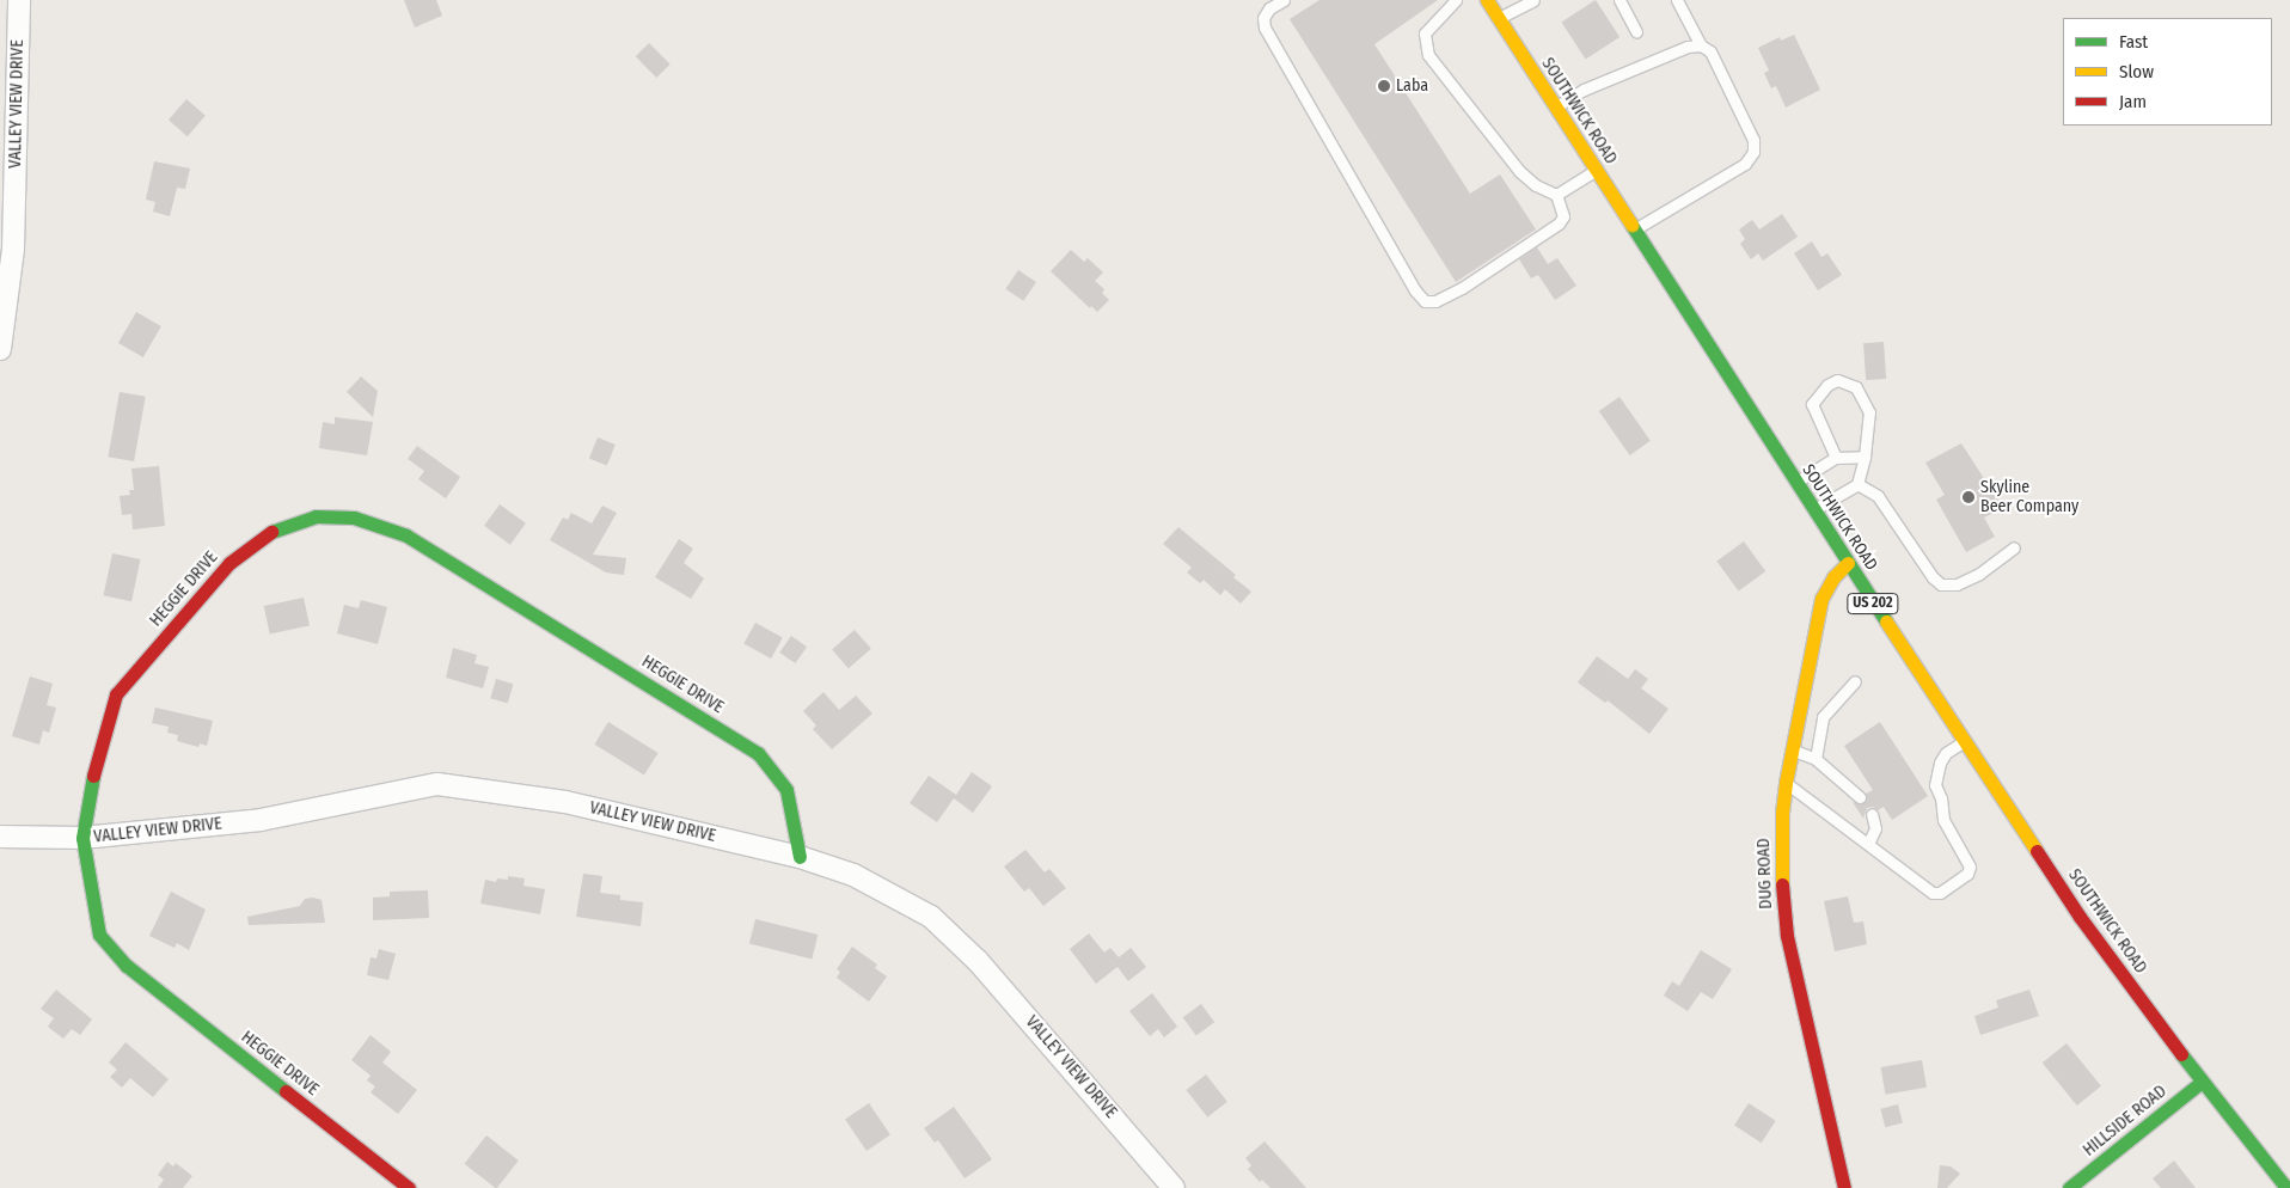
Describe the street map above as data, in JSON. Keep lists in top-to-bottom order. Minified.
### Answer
{"streets":{"main road":["SOUTHWICK ROAD","HEGGIE DRIVE","US 202","DUG ROAD","HILLSIDE ROAD"],"street":["VALLEY VIEW DRIVE"]},"crossings":[["VALLEY VIEW DRIVE","HEGGIE DRIVE"],["SOUTHWICK ROAD","DUG ROAD"],["SOUTHWICK ROAD","HILLSIDE ROAD"]],"places":["Laba","Skyline Beer Company"],"legend":["Fast","Slow","Jam"]}
